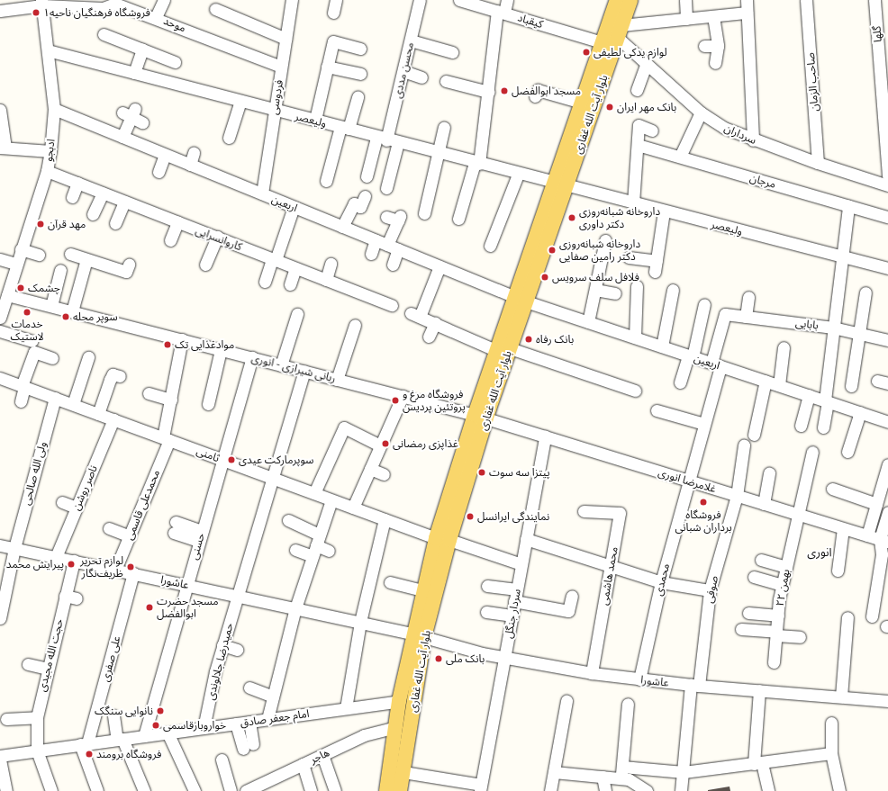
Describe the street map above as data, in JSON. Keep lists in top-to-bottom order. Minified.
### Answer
{"streets":{"main road":["بلوار آیت الله غفاری"],"street":["کیقباد","موحد","گلها","محسن مددی","صاحب الزمان","فردوسی","ولیعصر","سرداران","ادبجو","مرجان","اربعین","کاروانسرایی","بابایی","ربانی شیرازی - انوری","ثامنی","ولی الله صالحی","غلامرضا انوری","ناصر روشن","محمدعلی قاسمی","حسنی","محمد هاشمی","محمدی","عاشورا","۲۲ بهمن","صوفی","سردار جنگل","حجت الله مجیدی","علی صفری","حمیدرضا جلالوندی","امام جعفر صادق","هاجر"]},"crossings":[["کیقباد","بلوار آیت الله غفاری"],["موحد","فردوسی"],["موحد","ادبجو"],["محسن مددی","ولیعصر"],["صاحب الزمان","سرداران"],["فردوسی","ولیعصر"],["فردوسی","اربعین"],["بلوار آیت الله غفاری","ولیعصر"],["بلوار آیت الله غفاری","سرداران"],["بلوار آیت الله غفاری","اربعین"],["بلوار آیت الله غفاری","ربانی شیرازی - انوری"],["بلوار آیت الله غفاری","ثامنی"],["بلوار آیت الله غفاری","غلامرضا انوری"],["بلوار آیت الله غفاری","عاشورا"],["بلوار آیت الله غفاری","امام جعفر صادق"],["بلوار آیت الله غفاری","هاجر"],["ولیعصر","ادبجو"],["ادبجو","اربعین"],["ادبجو","کاروانسرایی"],["ادبجو","ربانی شیرازی - انوری"],["اربعین","محمدی"],["بابایی","محمدی"],["ربانی شیرازی - انوری","غلامرضا انوری"],["ربانی شیرازی - انوری","محمدعلی قاسمی"],["ربانی شیرازی - انوری","حسنی"],["ربانی شیرازی - انوری","حمیدرضا جلالوندی"],["ثامنی","ولی الله صالحی"],["ثامنی","ناصر روشن"],["ثامنی","محمدعلی قاسمی"],["ثامنی","حسنی"],["ثامنی","سردار جنگل"],["ثامنی","حمیدرضا جلالوندی"],["ولی الله صالحی","عاشورا"],["غلامرضا انوری","محمدی"],["غلامرضا انوری","۲۲ بهمن"],["غلامرضا انوری","صوفی"],["غلامرضا انوری","سردار جنگل"],["ناصر روشن","عاشورا"],["محمدعلی قاسمی","عاشورا"],["حسنی","عاشورا"],["حسنی","امام جعفر صادق"],["محمد هاشمی","عاشورا"],["محمدی","عاشورا"],["عاشورا","صوفی"],["عاشورا","سردار جنگل"],["عاشورا","حجت الله مجیدی"],["عاشورا","علی صفری"],["عاشورا","حمیدرضا جلالوندی"],["حجت الله مجیدی","امام جعفر صادق"],["علی صفری","امام جعفر صادق"],["حمیدرضا جلالوندی","امام جعفر صادق"]],"districts":["انوری"],"places":["فروشگاه فرهنگیان ناحیه۱","لوازم یدکی لطیفی","مسجد ابوالفضل","بانک مهر ایران","داروخانه شبانه‌روزی دکتر داوری","مهد قرآن","داروخانه شبانه‌روزی دکتر رامین صفایی","فلافل سلف سرویس","چشمک","خدمات لاستیک","سوپر محله","بانک رفاه","موادغذایی تک","فروشگاه مرغ و پروتئین پردیس","غذاپزی رمضانی","سوپرمارکت عیدی","پیتزا سه سوت","فروشگاه برداران شبانی","نمایندگی ایرانسل","پیرایش محمد","لوازم تحریر ظریف‌نگار","مسجد حضرت ابوالفضل","بانک ملی","نانوایی سنگک","خواروبارقاسمی","فروشگاه برومند"]}
